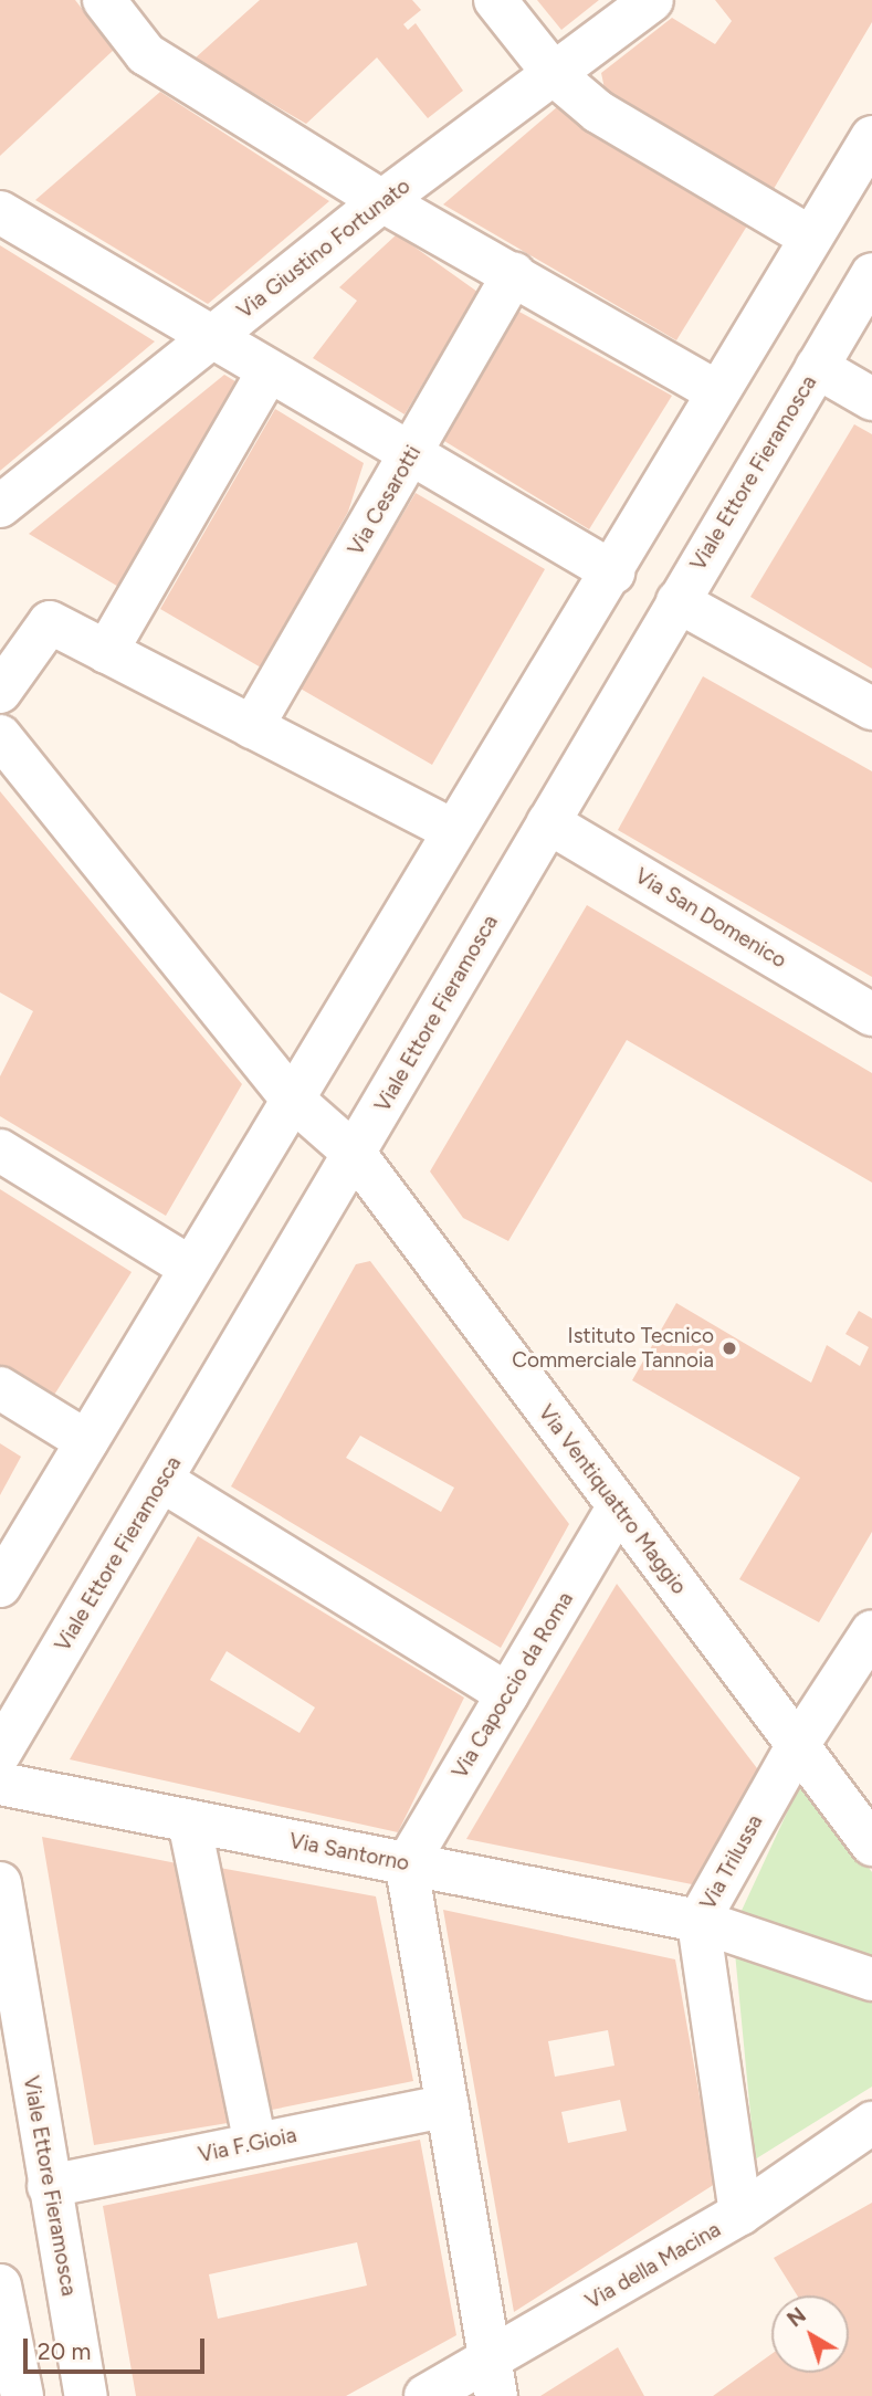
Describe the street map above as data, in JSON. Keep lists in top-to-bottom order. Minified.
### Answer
{"streets":{"street":["Via Giustino Fortunato","Viale Ettore Fieramosca","Via Cesarotti","Via San Domenico","Via Ventiquattro Maggio","Via Capoccio da Roma","Via Santorno","Via Trilussa","Via F.Gioia","Via della Macina"]},"crossings":[["Viale Ettore Fieramosca","Via San Domenico"],["Viale Ettore Fieramosca","Via Ventiquattro Maggio"],["Viale Ettore Fieramosca","Via F.Gioia"],["Via Ventiquattro Maggio","Via Capoccio da Roma"],["Via Ventiquattro Maggio","Via Trilussa"],["Via Capoccio da Roma","Via Santorno"],["Via Santorno","Via Trilussa"],["Via Trilussa","Via della Macina"]],"places":["Istituto Tecnico Commerciale Tannoia"],"scale_bar":"20 m","north":"top left"}
